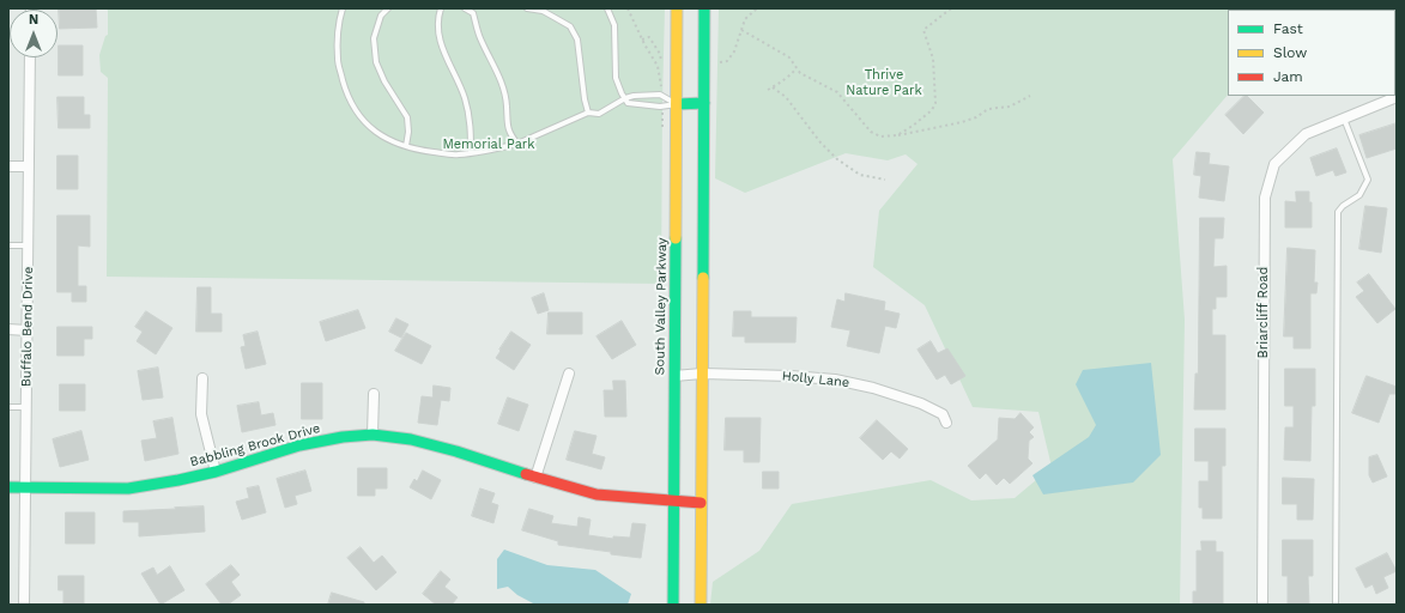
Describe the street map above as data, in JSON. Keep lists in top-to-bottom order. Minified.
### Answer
{"streets":{"main road":["South Valley Parkway","Babbling Brook Drive"],"street":["Briarcliff Road","Buffalo Bend Drive","Holly Lane"]},"crossings":[["South Valley Parkway","Holly Lane"],["South Valley Parkway","Babbling Brook Drive"],["Buffalo Bend Drive","Babbling Brook Drive"]],"parks":["Thrive Nature Park","Memorial Park"],"legend":["Fast","Slow","Jam"],"north":"top"}
